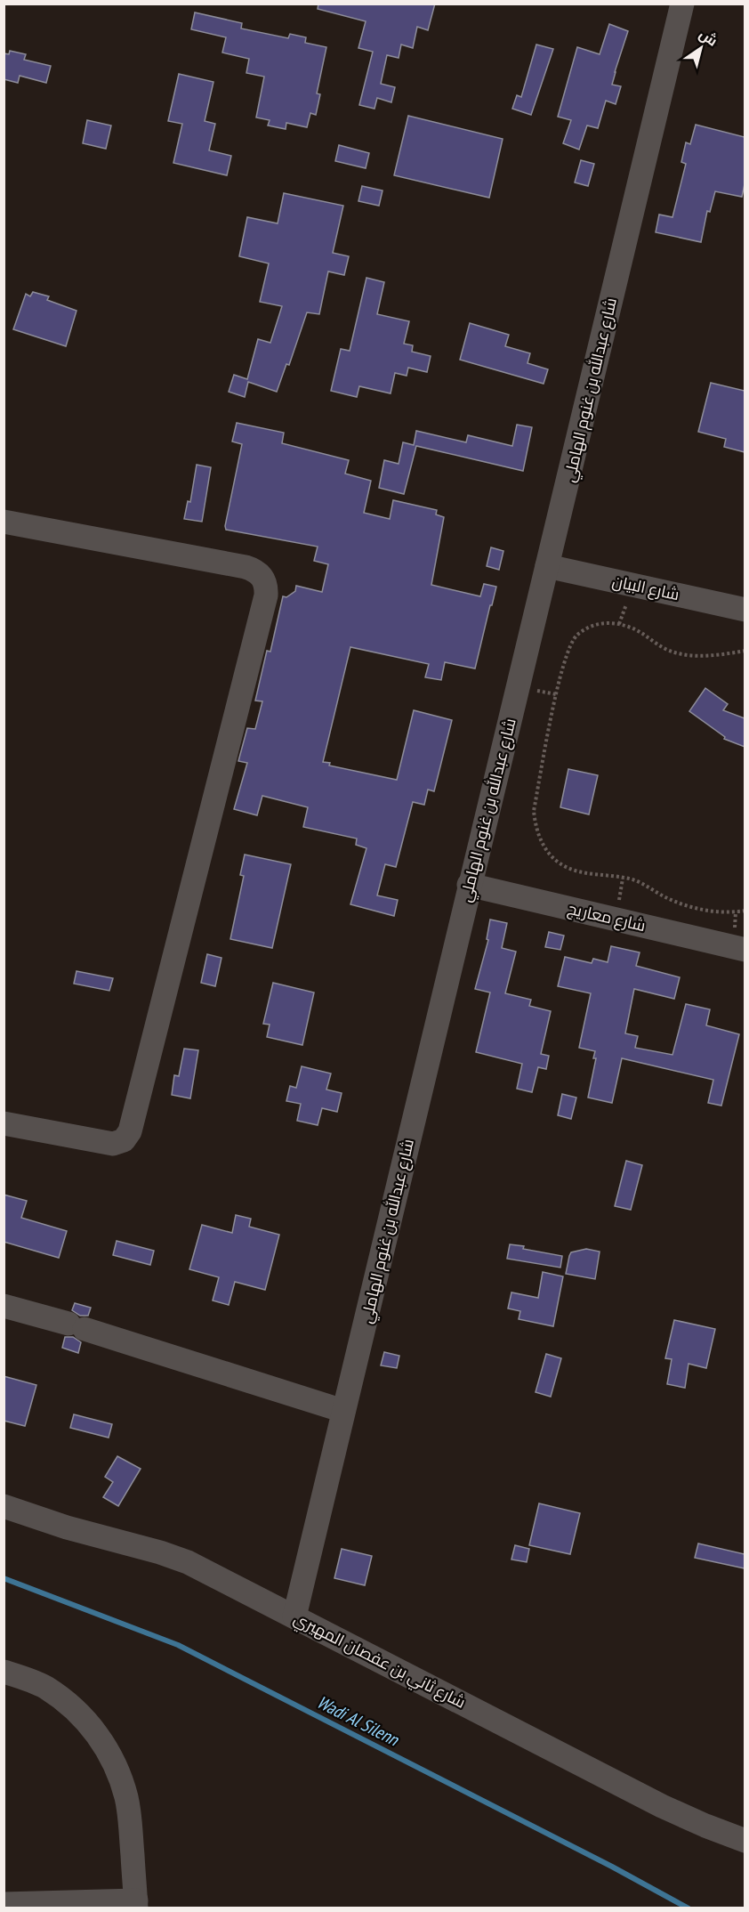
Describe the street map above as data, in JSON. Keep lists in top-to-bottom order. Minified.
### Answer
{"streets":{"street":["شارع عبدالله بن غنوم الهاملي","شارع البيان","شارع معاريج","شارع ثاني بن عفصان المهيري"]},"crossings":[["شارع عبدالله بن غنوم الهاملي","شارع البيان"],["شارع عبدالله بن غنوم الهاملي","شارع معاريج"],["شارع عبدالله بن غنوم الهاملي","شارع ثاني بن عفصان المهيري"]],"water":["Wadi Al Silenn"],"north":"top right"}
